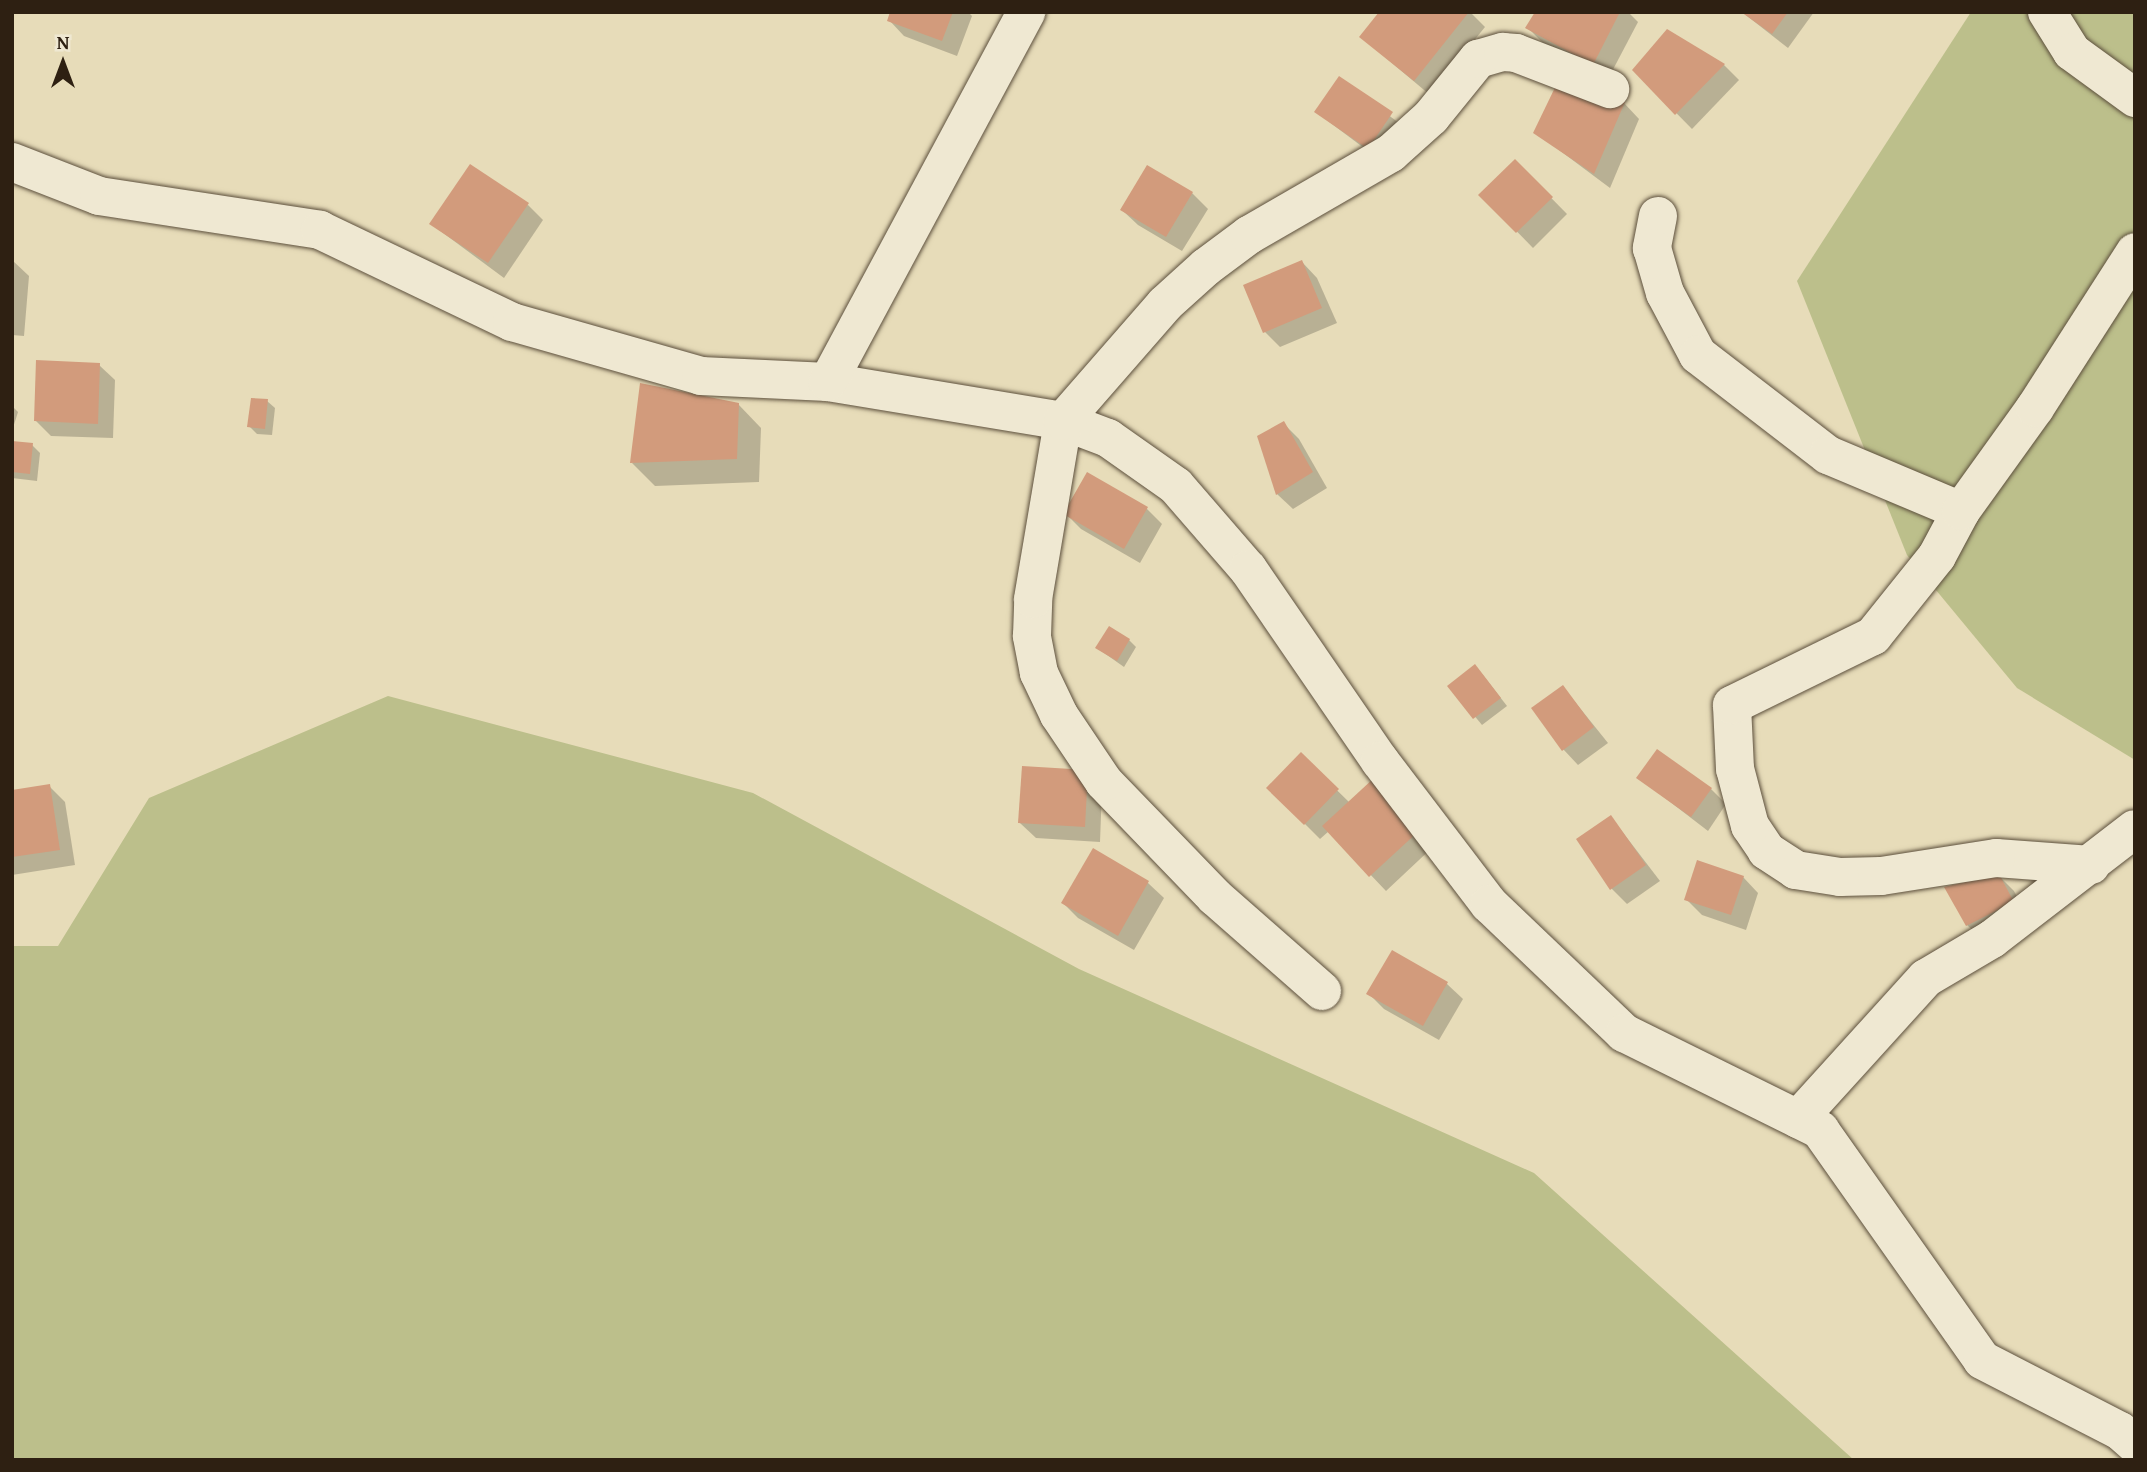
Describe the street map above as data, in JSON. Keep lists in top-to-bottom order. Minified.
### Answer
{"north":"top"}
